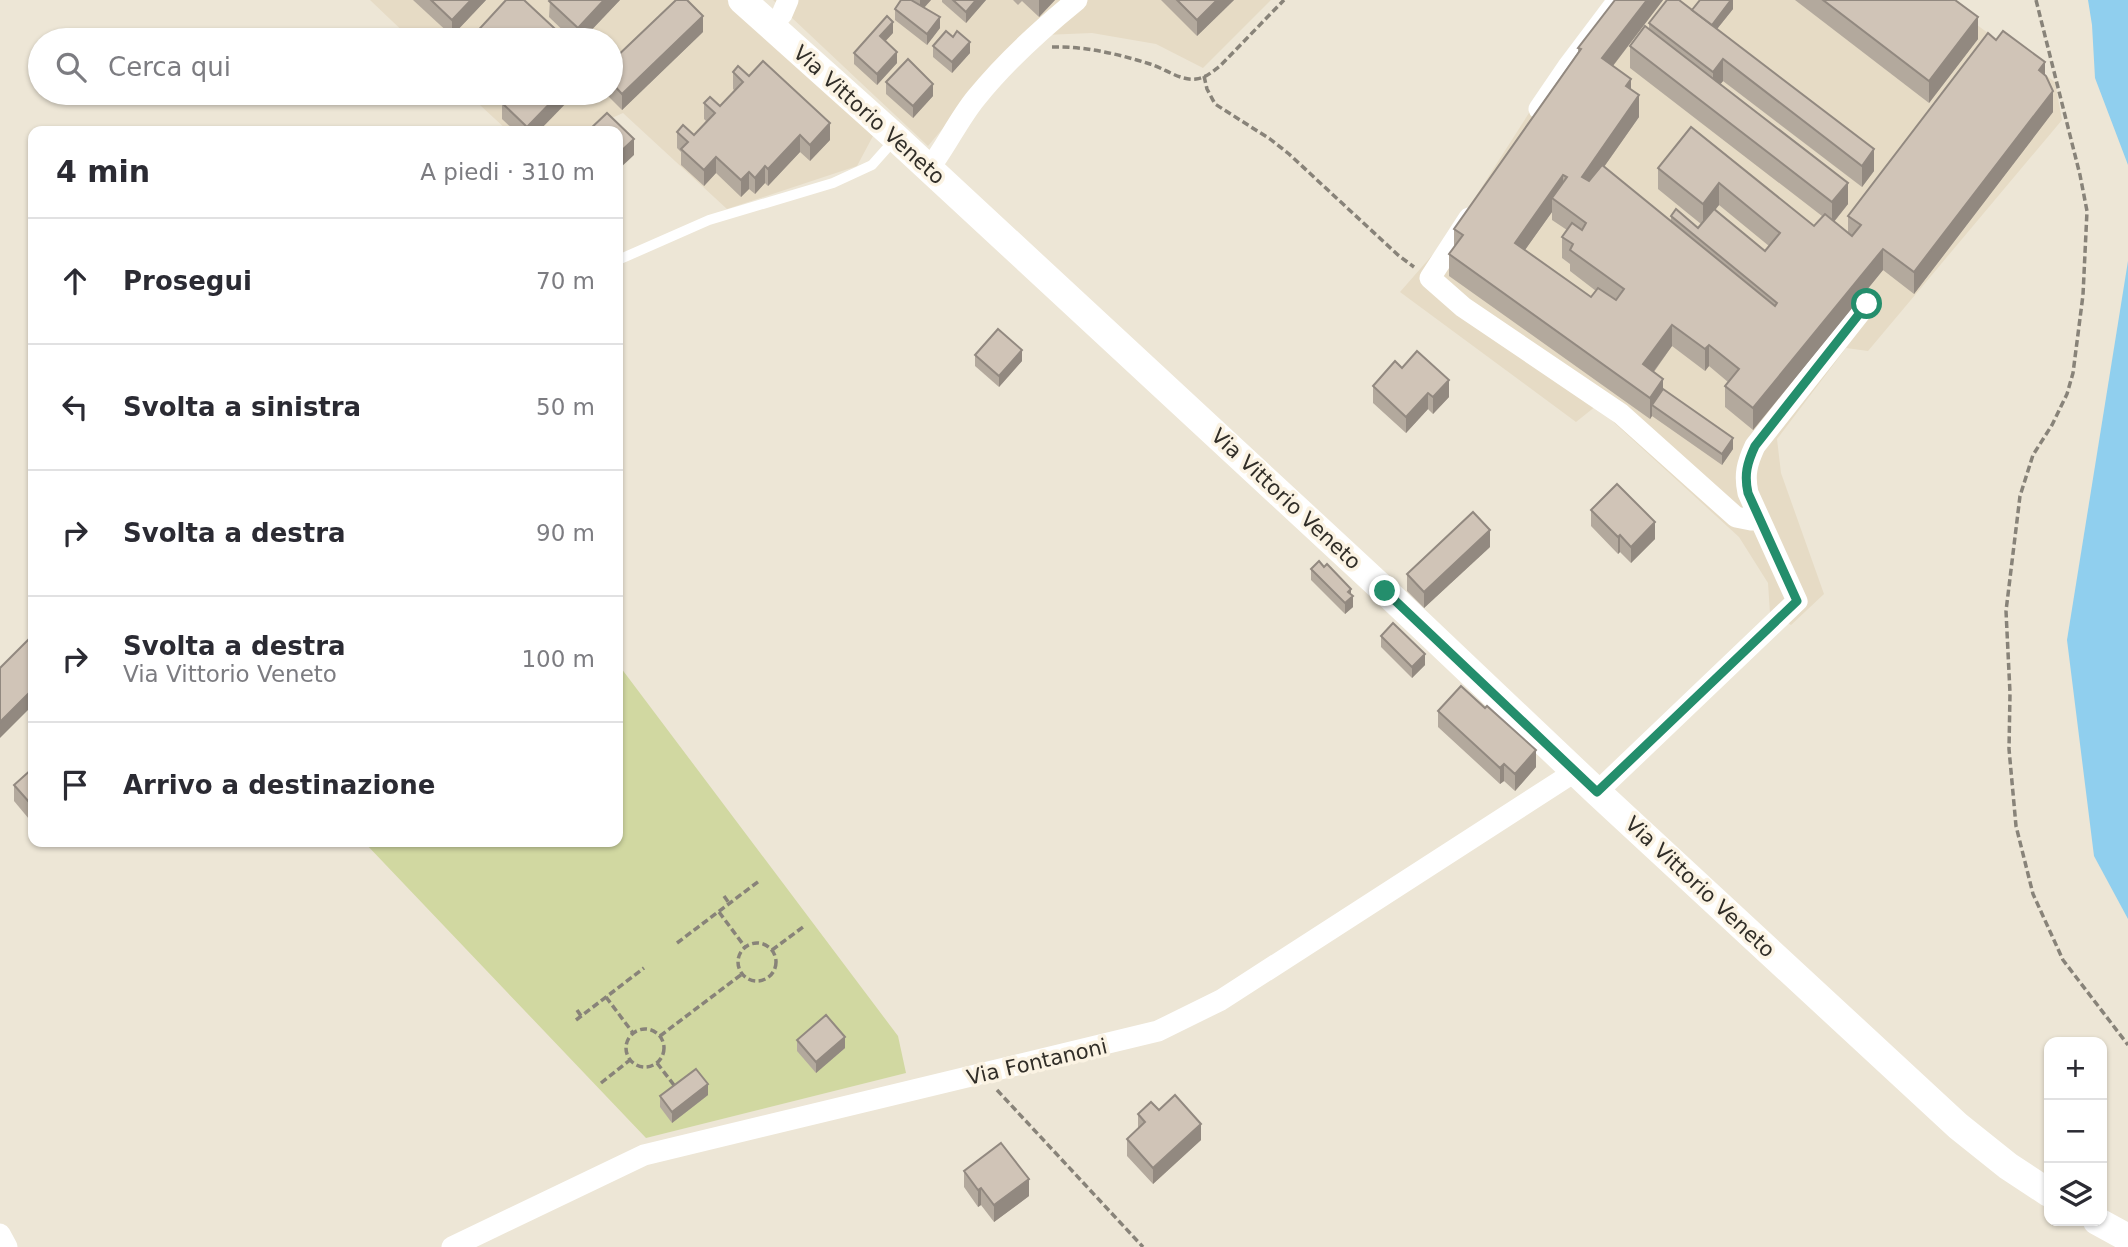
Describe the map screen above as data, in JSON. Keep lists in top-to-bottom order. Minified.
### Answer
{"streets":{"main road":["Via Vittorio Veneto"],"street":["Via Fontanoni"]},"crossings":[["Via Vittorio Veneto","Via Fontanoni"]],"page":{"search":"Cerca qui","heading":["4 min","A piedi · 310 m"],"list":[["Prosegui","70 m"],["Svolta a sinistra","50 m"],["Svolta a destra","90 m"],["Svolta a destra","Via Vittorio Veneto","100 m"],"Arrivo a destinazione"],"map_buttons":["+","−"]}}
